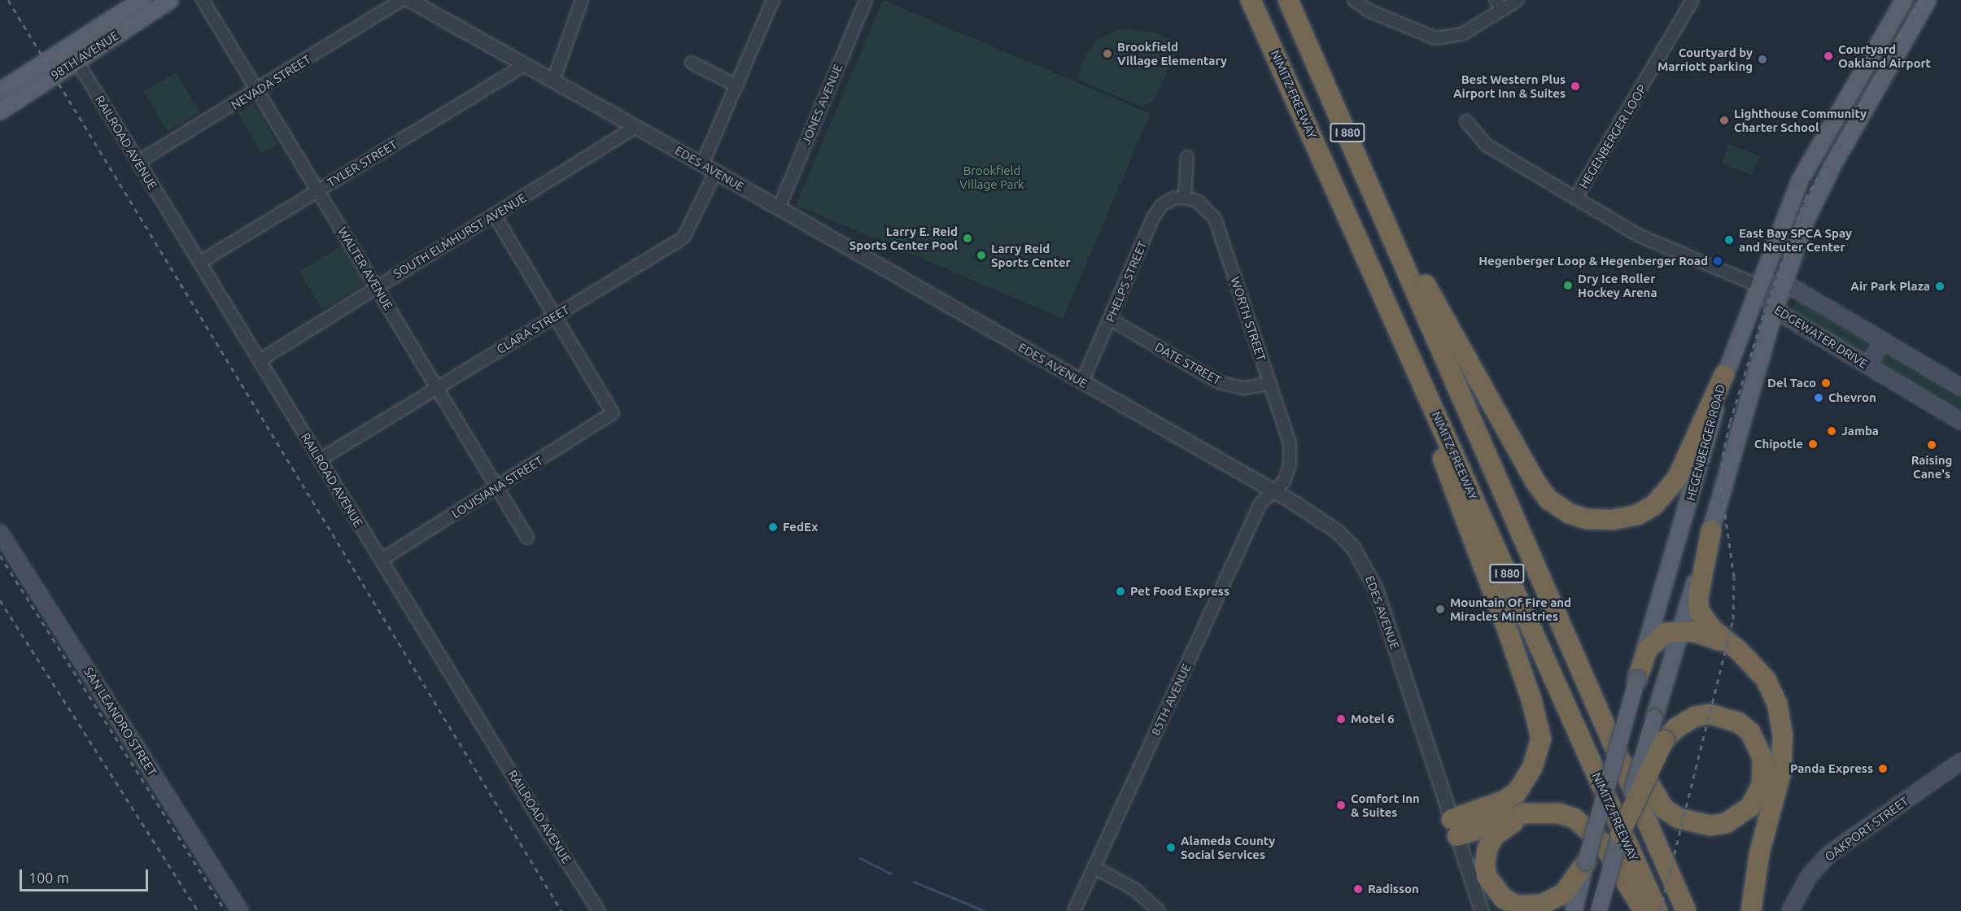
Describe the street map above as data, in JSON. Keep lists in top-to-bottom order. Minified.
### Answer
{"streets":{"highway":["NIMITZ FREEWAY","I 880"],"main road":["98TH AVENUE","EDGEWATER DRIVE","HEGENBERGER ROAD","SAN LEANDRO STREET","OAKPORT STREET"],"street":["NEVADA STREET","JONES AVENUE","HEGENBERGER LOOP","RAILROAD AVENUE","TYLER STREET","EDES AVENUE","SOUTH ELMHURST AVENUE","WALTER AVENUE","PHELPS STREET","WORTH STREET","CLARA STREET","DATE STREET","LOUISIANA STREET","85TH AVENUE"]},"crossings":[["98TH AVENUE","RAILROAD AVENUE"],["NEVADA STREET","RAILROAD AVENUE"],["NEVADA STREET","WALTER AVENUE"],["JONES AVENUE","EDES AVENUE"],["HEGENBERGER LOOP","EDGEWATER DRIVE"],["HEGENBERGER LOOP","HEGENBERGER ROAD"],["RAILROAD AVENUE","TYLER STREET"],["RAILROAD AVENUE","SOUTH ELMHURST AVENUE"],["RAILROAD AVENUE","CLARA STREET"],["RAILROAD AVENUE","LOUISIANA STREET"],["TYLER STREET","EDES AVENUE"],["TYLER STREET","WALTER AVENUE"],["EDES AVENUE","SOUTH ELMHURST AVENUE"],["EDES AVENUE","PHELPS STREET"],["EDES AVENUE","WORTH STREET"],["EDES AVENUE","CLARA STREET"],["EDES AVENUE","85TH AVENUE"],["SOUTH ELMHURST AVENUE","WALTER AVENUE"],["WALTER AVENUE","CLARA STREET"],["WALTER AVENUE","LOUISIANA STREET"],["PHELPS STREET","WORTH STREET"],["PHELPS STREET","DATE STREET"],["WORTH STREET","DATE STREET"],["WORTH STREET","85TH AVENUE"],["CLARA STREET","LOUISIANA STREET"],["EDGEWATER DRIVE","HEGENBERGER ROAD"]],"parks":["Brookfield Village Park"],"places":["Brookfield Village Elementary","Courtyard Oakland Airport","Courtyard by Marriott parking","Best Western Plus Airport Inn & Suites","Lighthouse Community Charter School","Larry E. Reid Sports Center Pool","East Bay SPCA Spay and Neuter Center","Larry Reid Sports Center","Hegenberger Loop & Hegenberger Road","Dry Ice Roller Hockey Arena","Air Park Plaza","Del Taco","Chevron","Jamba","Chipotle","Raising Cane's","FedEx","Pet Food Express","Mountain Of Fire and Miracles Ministries","Motel 6","Panda Express","Comfort Inn & Suites","Alameda County Social Services","Radisson"],"scale_bar":"100 m"}
